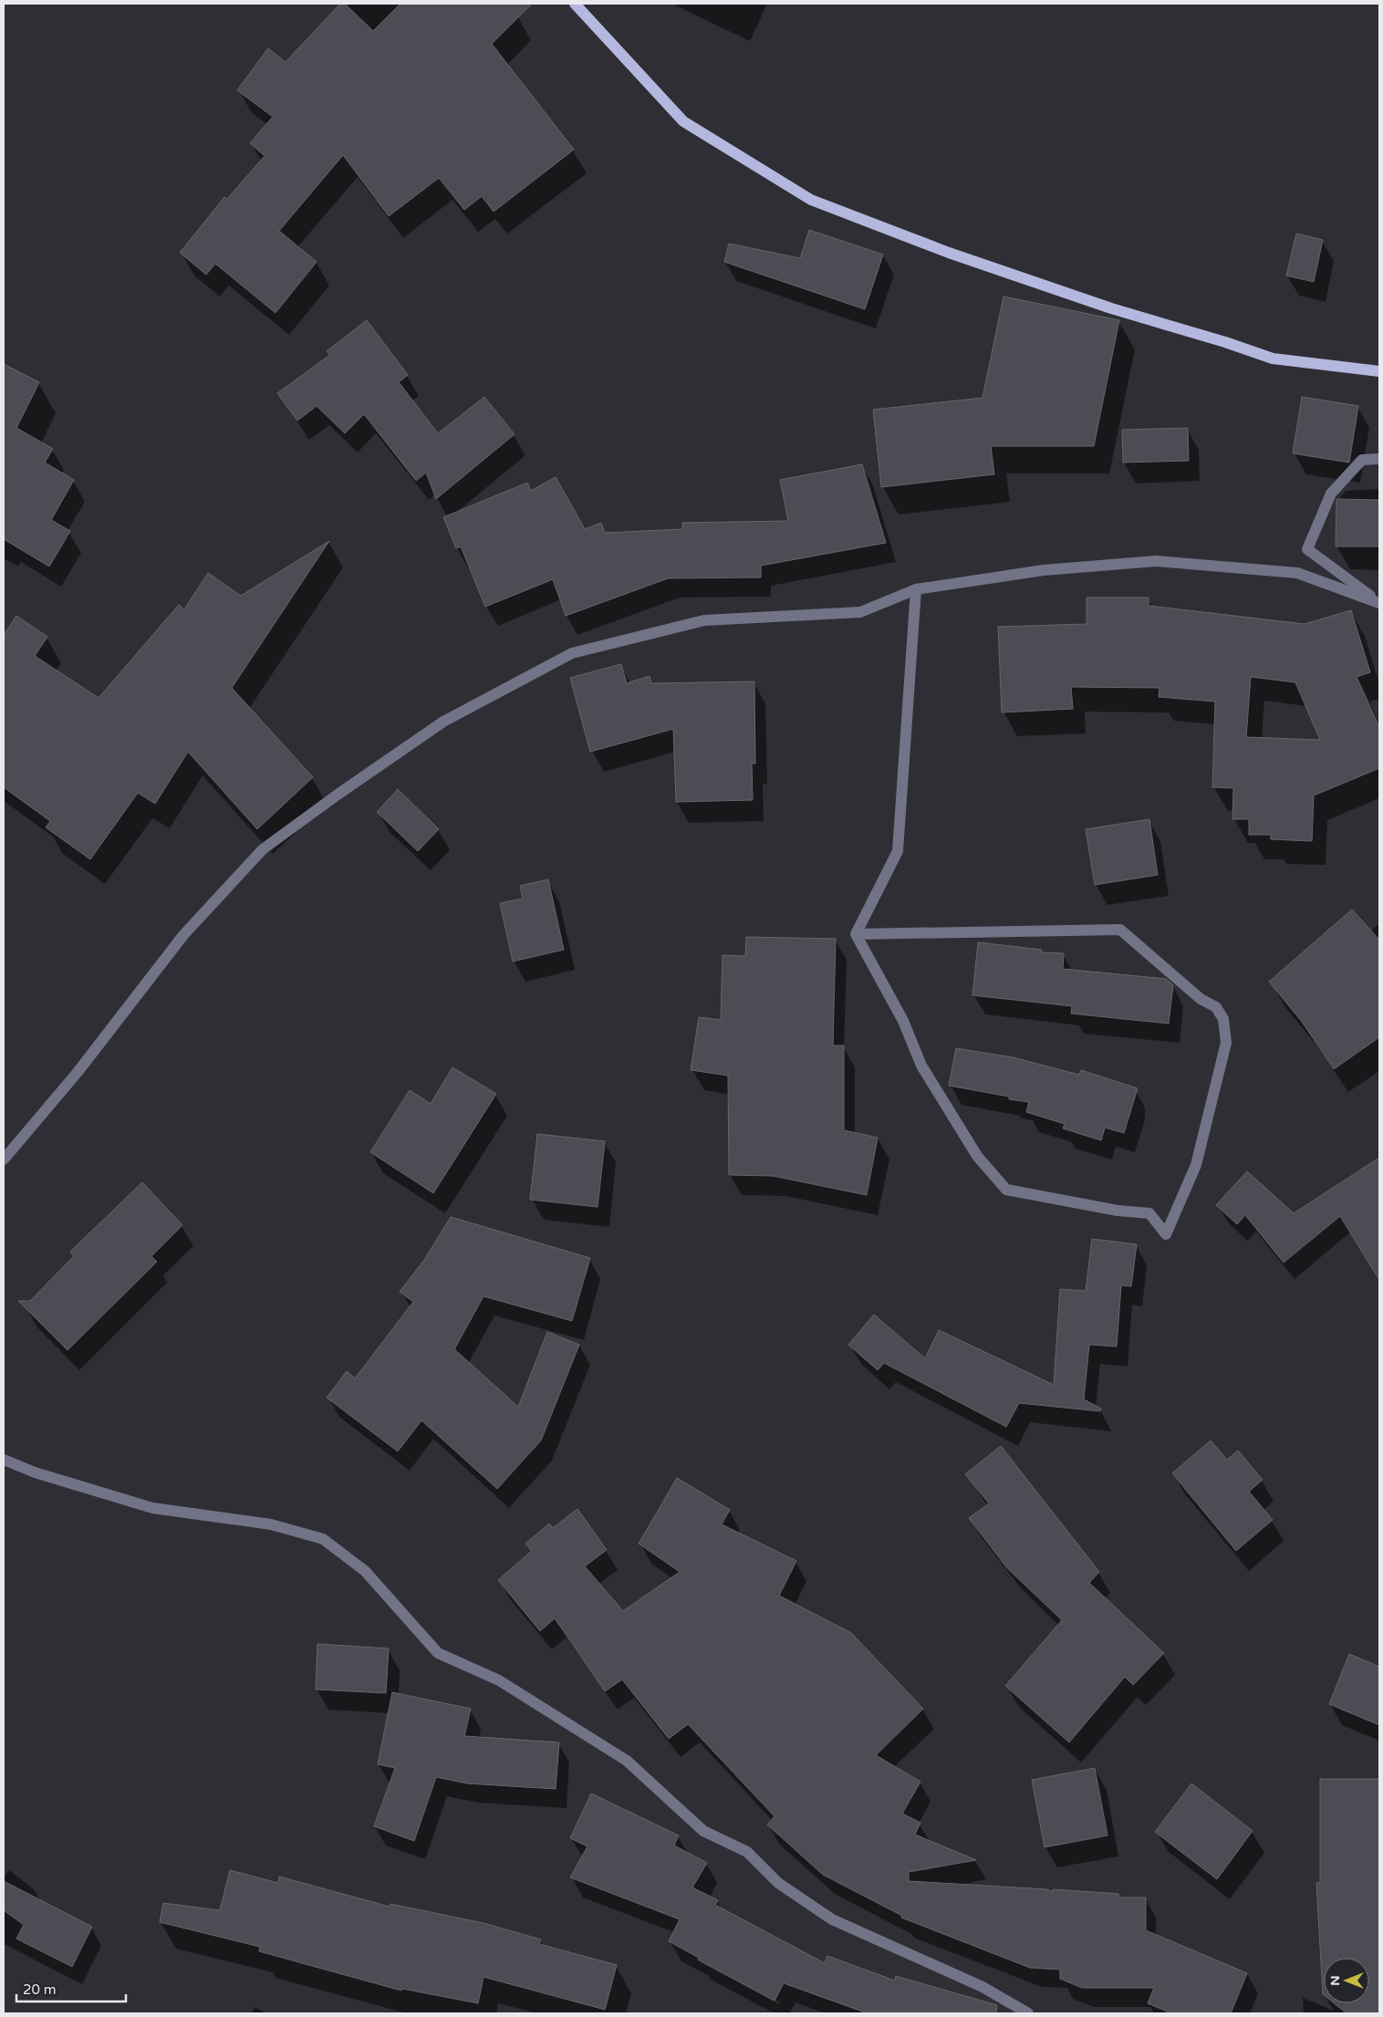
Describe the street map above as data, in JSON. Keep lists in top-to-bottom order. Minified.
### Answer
{"scale_bar":"20 m","north":"left"}
